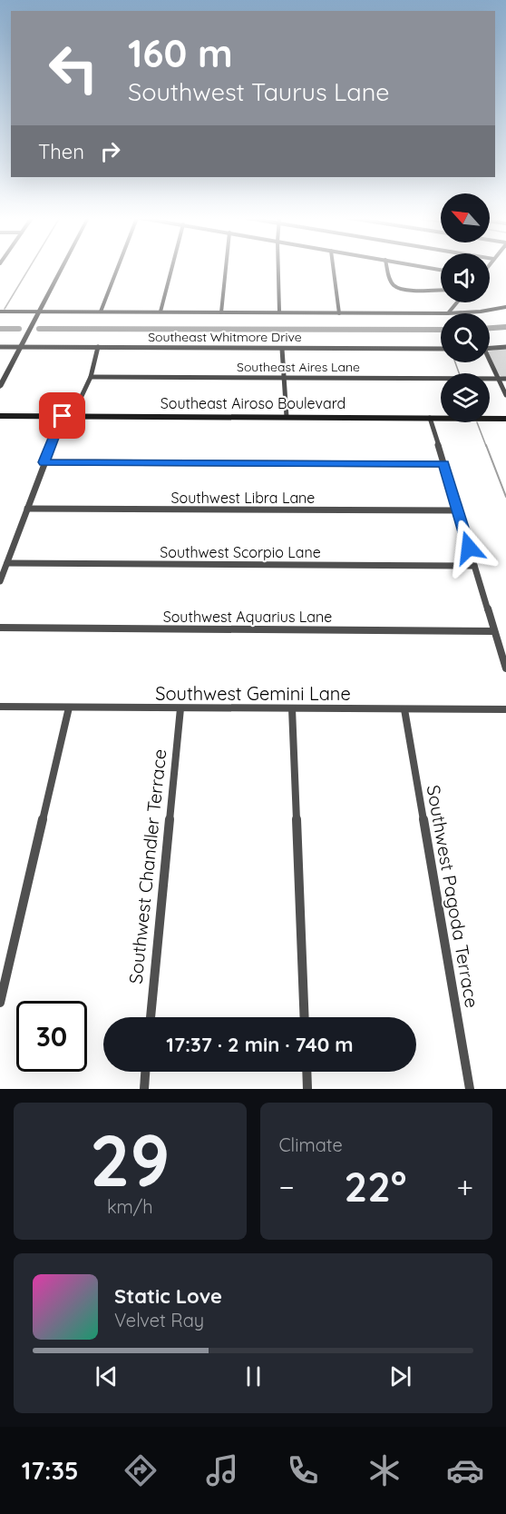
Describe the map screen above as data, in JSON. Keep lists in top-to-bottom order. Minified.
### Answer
{"streets":{"main road":["Southeast Airoso Boulevard"],"street":["Southeast Whitmore Drive","Southeast Aires Lane","Southwest Libra Lane","Southwest Scorpio Lane","Southwest Aquarius Lane","Southwest Gemini Lane","Southwest Chandler Terrace","Southwest Pagoda Terrace"]},"crossings":[["Southwest Gemini Lane","Southwest Chandler Terrace"],["Southwest Gemini Lane","Southwest Pagoda Terrace"]],"north":"top left","page":{"turn":["160 m","Southwest Taurus Lane"],"then":"Then","limit":"30","trip":"17:37 · 2 min · 740 m","tile":[["29","km/h"],"Climate"],"heat":["−","22°","+"],"song":["Static Love","Velvet Ray"],"tabs":"17:35"}}
